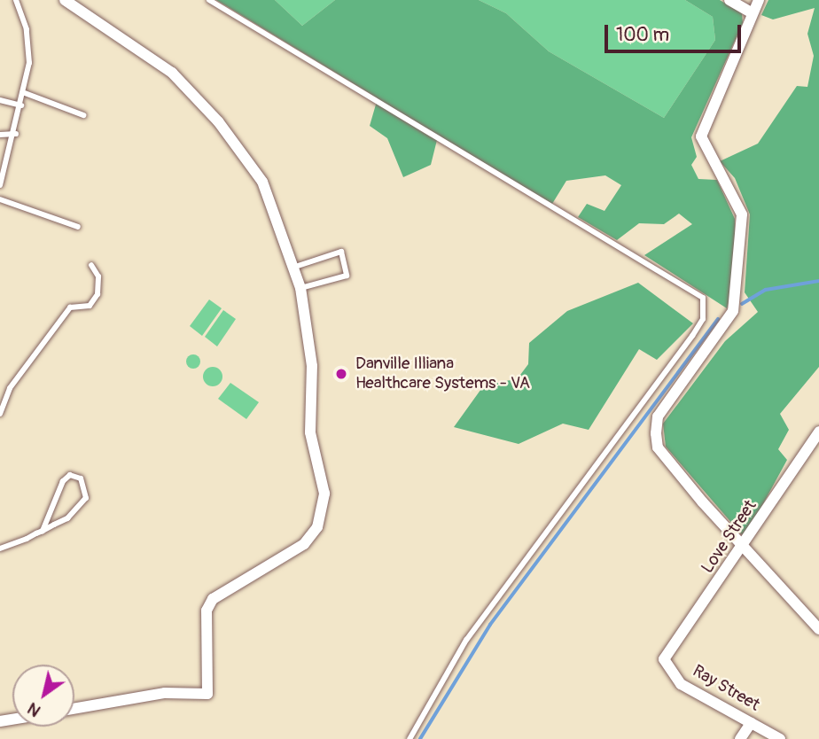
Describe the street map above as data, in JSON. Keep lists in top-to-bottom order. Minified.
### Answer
{"streets":{"street":["Love Street","Ray Street"]},"crossings":[["Love Street","Ray Street"]],"places":["Danville Illiana Healthcare Systems - VA"],"scale_bar":"100 m","north":"bottom left"}
